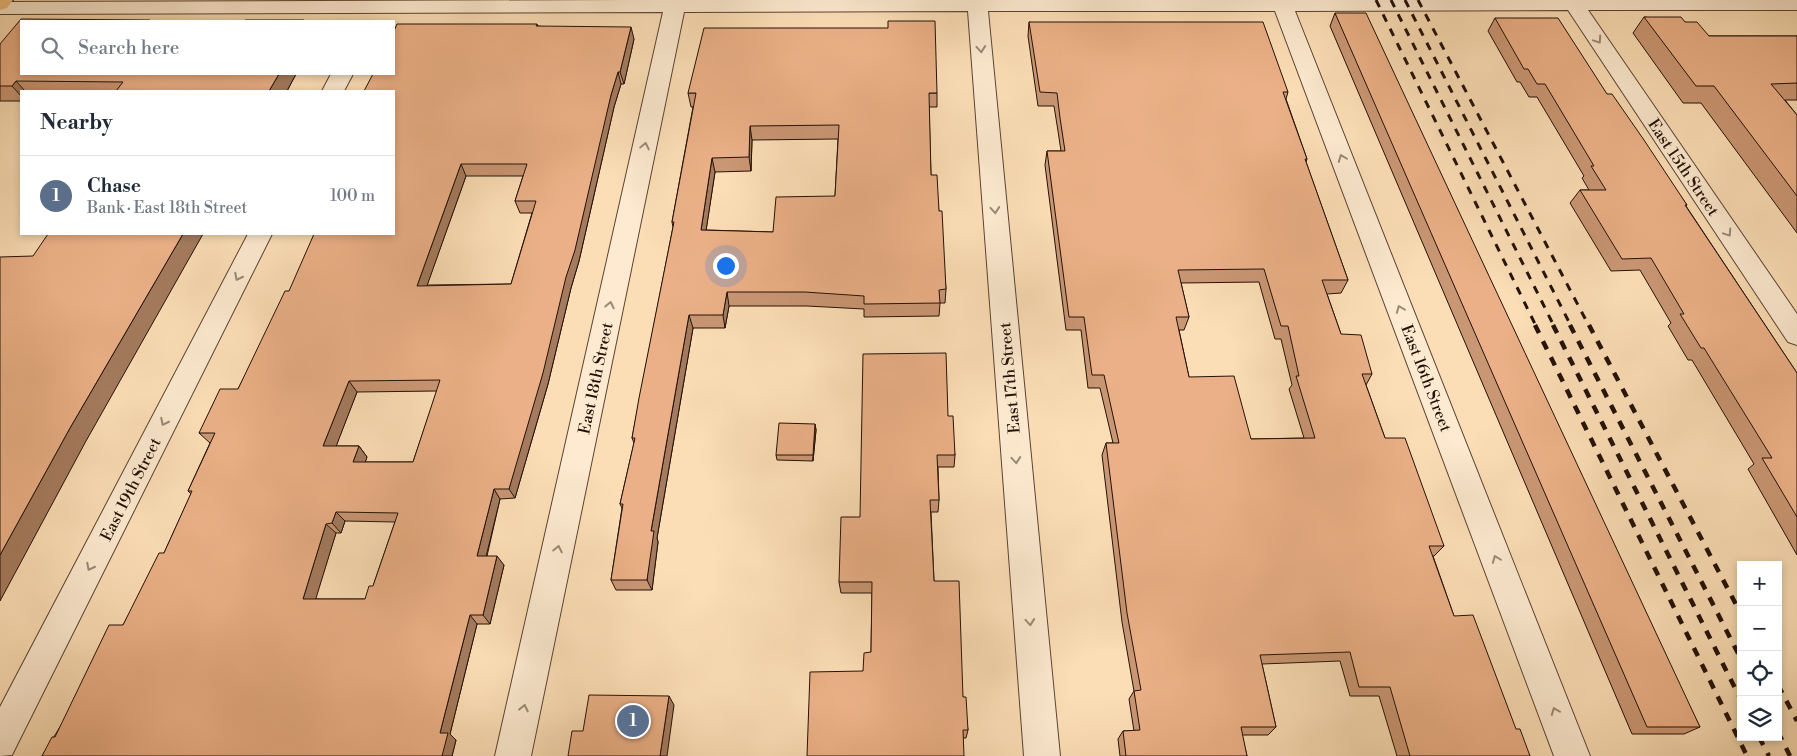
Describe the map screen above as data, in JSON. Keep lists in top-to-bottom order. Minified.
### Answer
{"streets":{"street":["East 15th Street","East 18th Street","East 17th Street","East 16th Street","East 19th Street"]},"one_way":["East 15th Street","East 18th Street","East 17th Street","East 16th Street","East 19th Street"],"page":{"search":"Search here","heading":"Nearby","list":[{"mark":"1","name":"Chase","note":"Bank · East 18th Street","value":"100 m"}],"map_buttons":["+","−"],"pins":"1"}}
